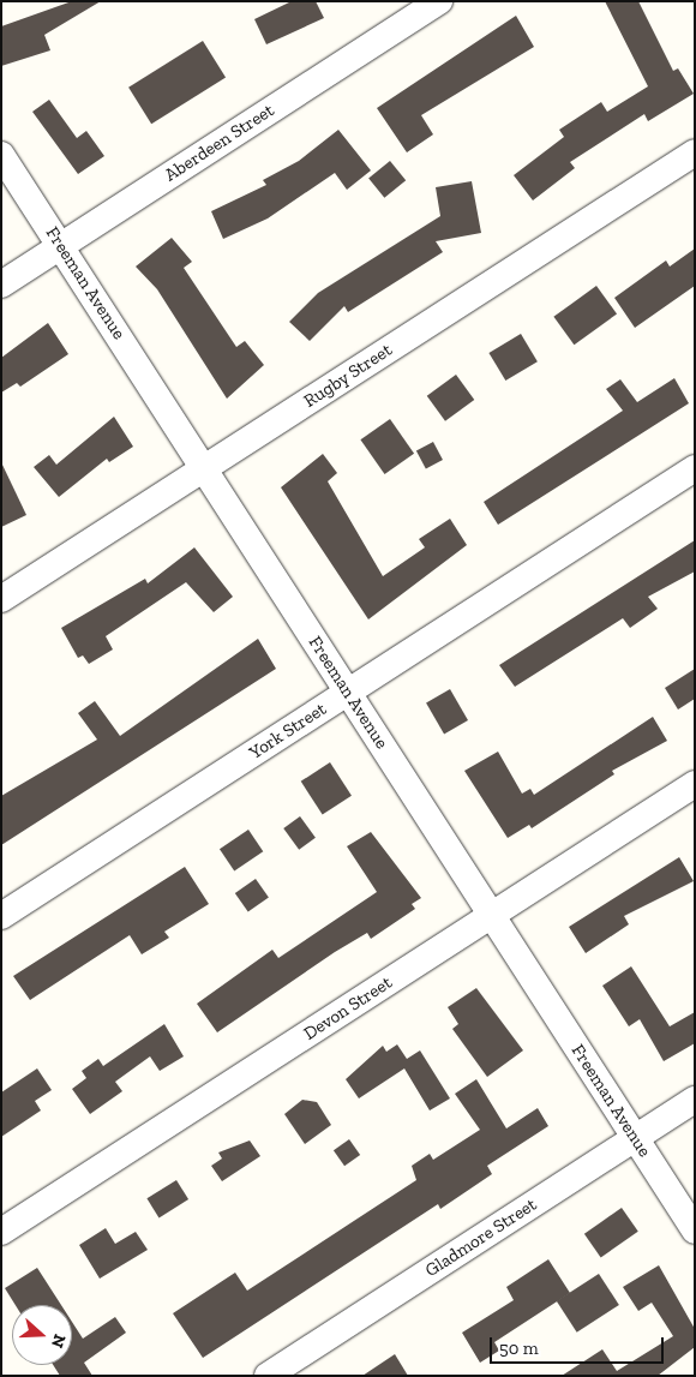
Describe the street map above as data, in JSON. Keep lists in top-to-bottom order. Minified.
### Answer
{"streets":{"street":["Aberdeen Street","Freeman Avenue","Rugby Street","York Street","Devon Street","Gladmore Street"]},"crossings":[["Aberdeen Street","Freeman Avenue"],["Freeman Avenue","Rugby Street"],["Freeman Avenue","York Street"],["Freeman Avenue","Devon Street"],["Freeman Avenue","Gladmore Street"]],"scale_bar":"50 m","north":"right"}
